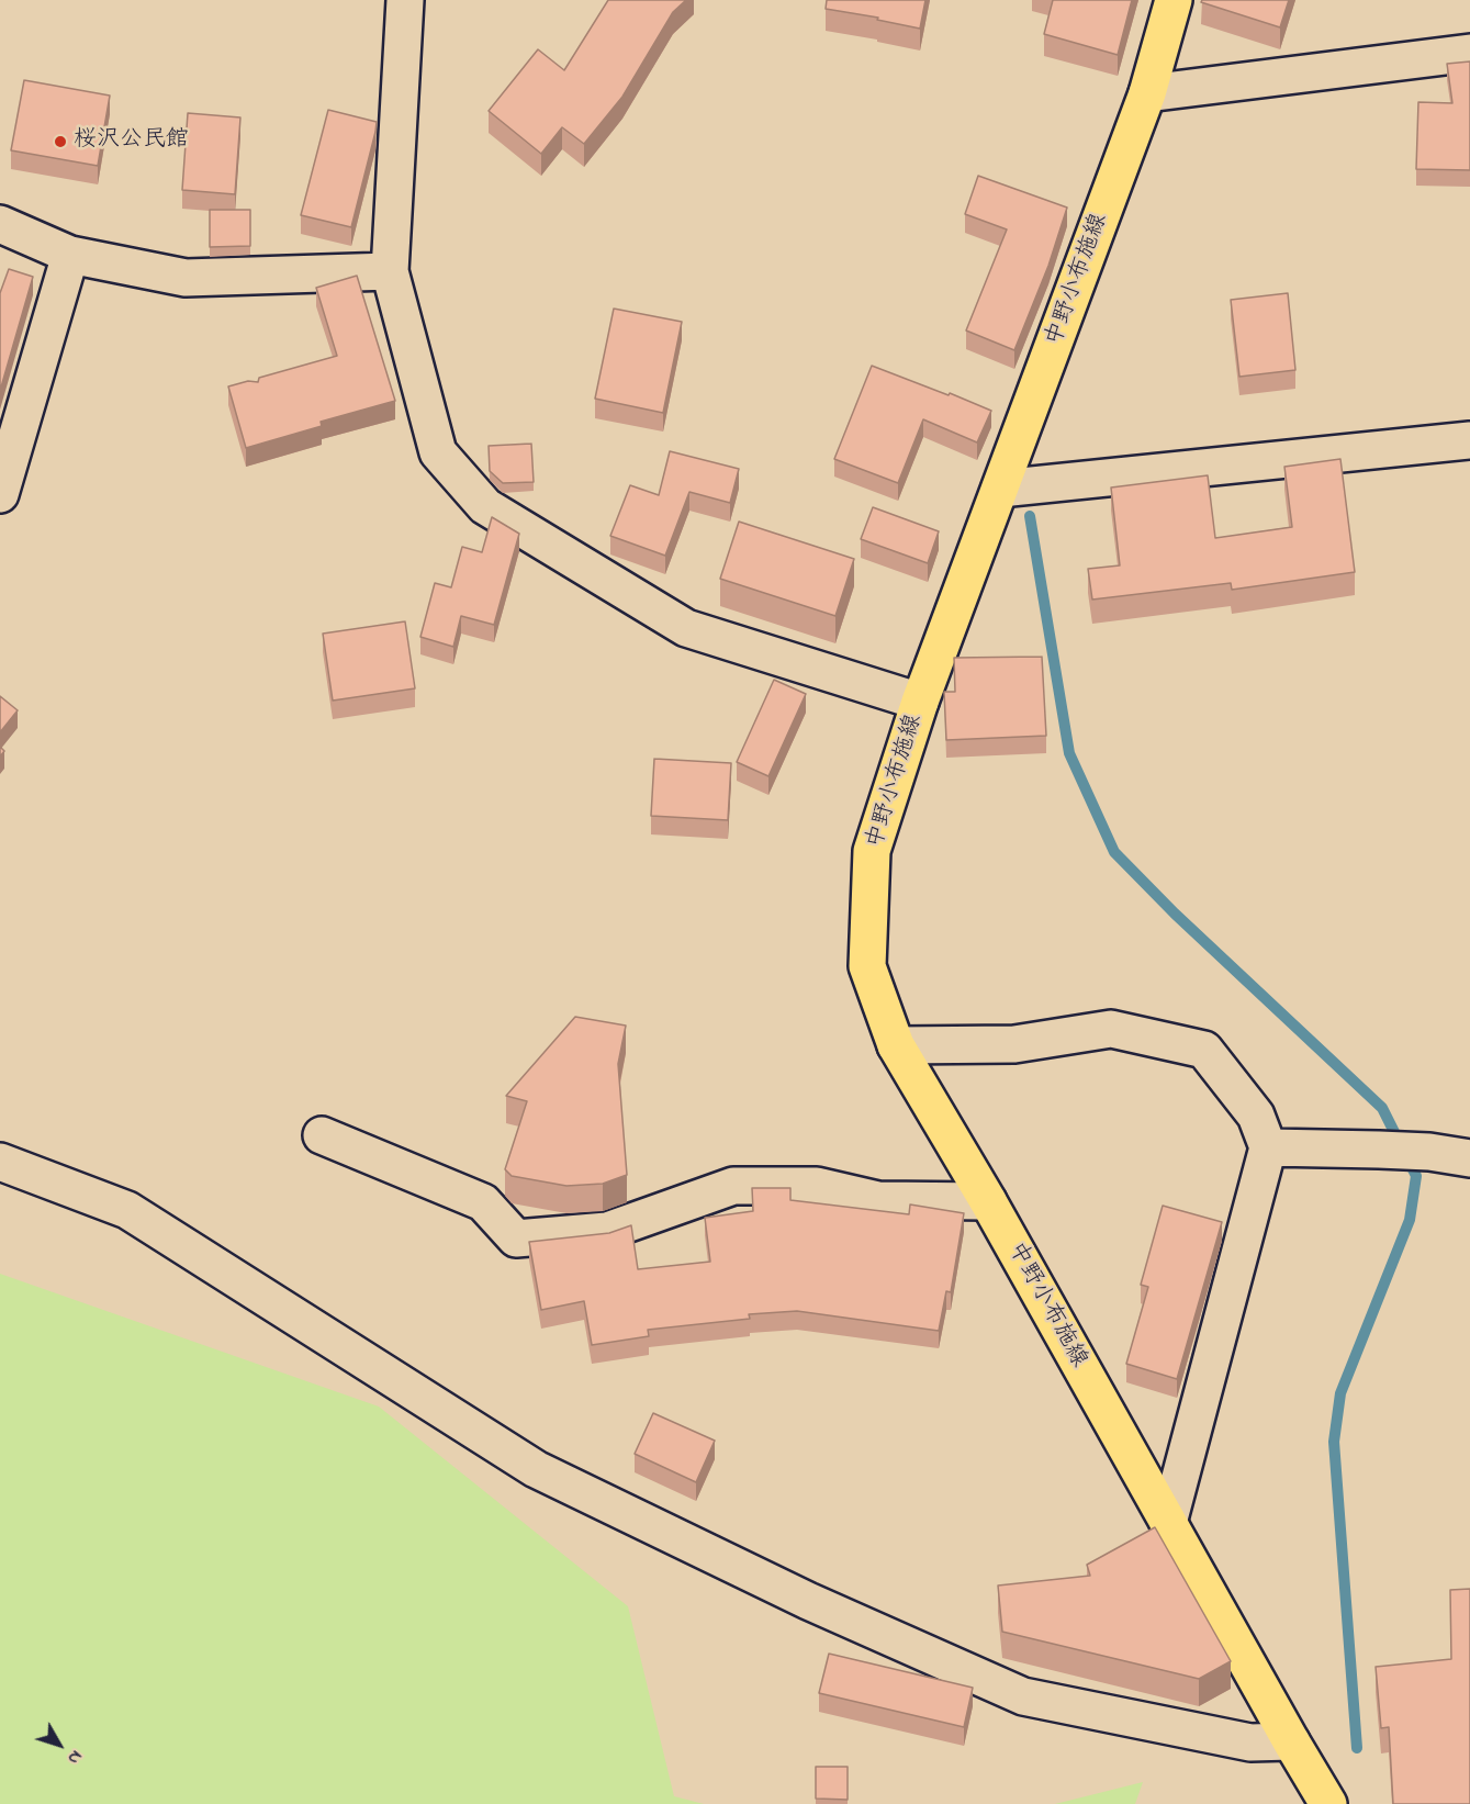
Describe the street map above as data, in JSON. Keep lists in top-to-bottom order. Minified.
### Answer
{"streets":{"main road":["中野小布施線"]},"places":["桜沢公民館"],"north":"bottom right"}
